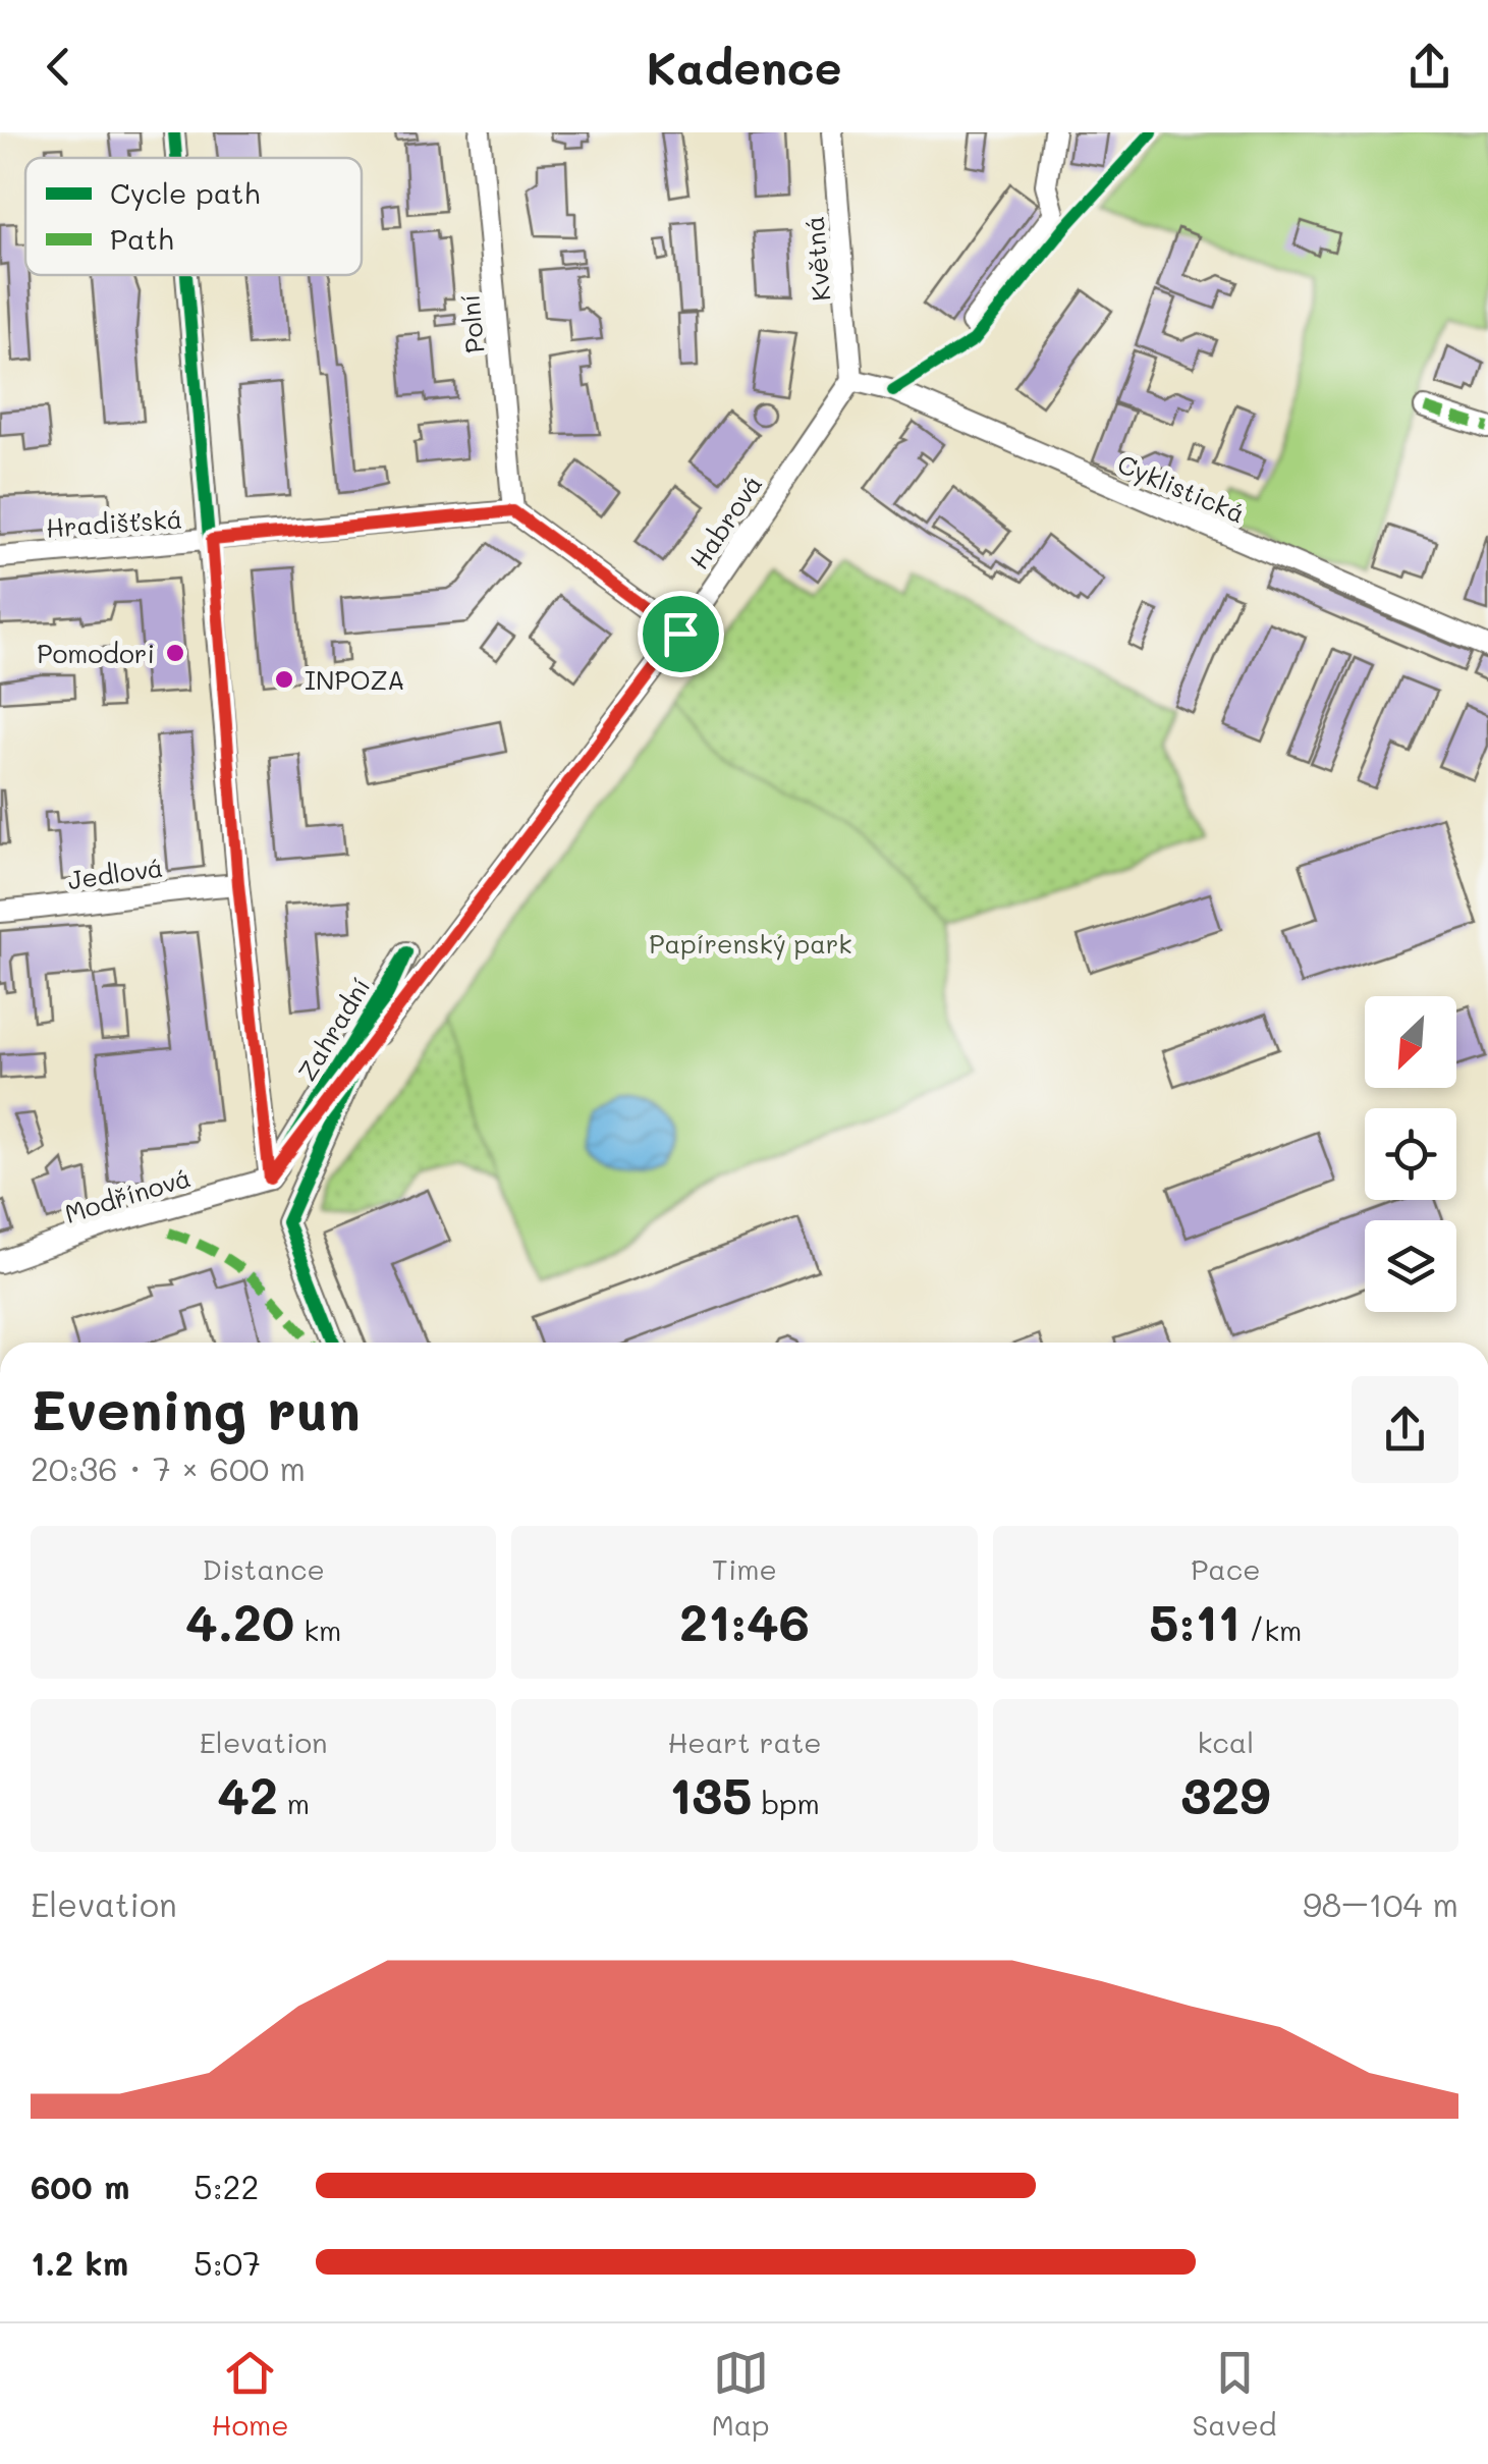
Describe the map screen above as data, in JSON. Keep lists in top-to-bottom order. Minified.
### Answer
{"streets":{"street":["Květná","Polní","Cyklistická","Habrová","Hradišťská","Jedlová","Zahradní","Modřínová"]},"crossings":[["Květná","Cyklistická"],["Květná","Habrová"],["Polní","Hradišťská"],["Cyklistická","Habrová"],["Habrová","Zahradní"],["Habrová","Modřínová"],["Hradišťská","Zahradní"],["Jedlová","Zahradní"],["Zahradní","Modřínová"]],"parks":["Papírenský park"],"places":["Pomodori","INPOZA"],"legend":["Cycle path","Path"],"north":"bottom left","page":{"header":"Kadence","heading":["Evening run","20:36 · 7 × 600 m"],"stats":[["Distance","4.20 km"],["Time","21:46"],["Pace","5:11 /km"],["Elevation","42 m"],["Heart rate","135 bpm"],["kcal","329"]],"chart":["Elevation","98–104 m"],"list":[{"name":"600 m","note":"5:22"},{"name":"1.2 km","note":"5:07"}],"tabs":["Home","Map","Saved"]}}
